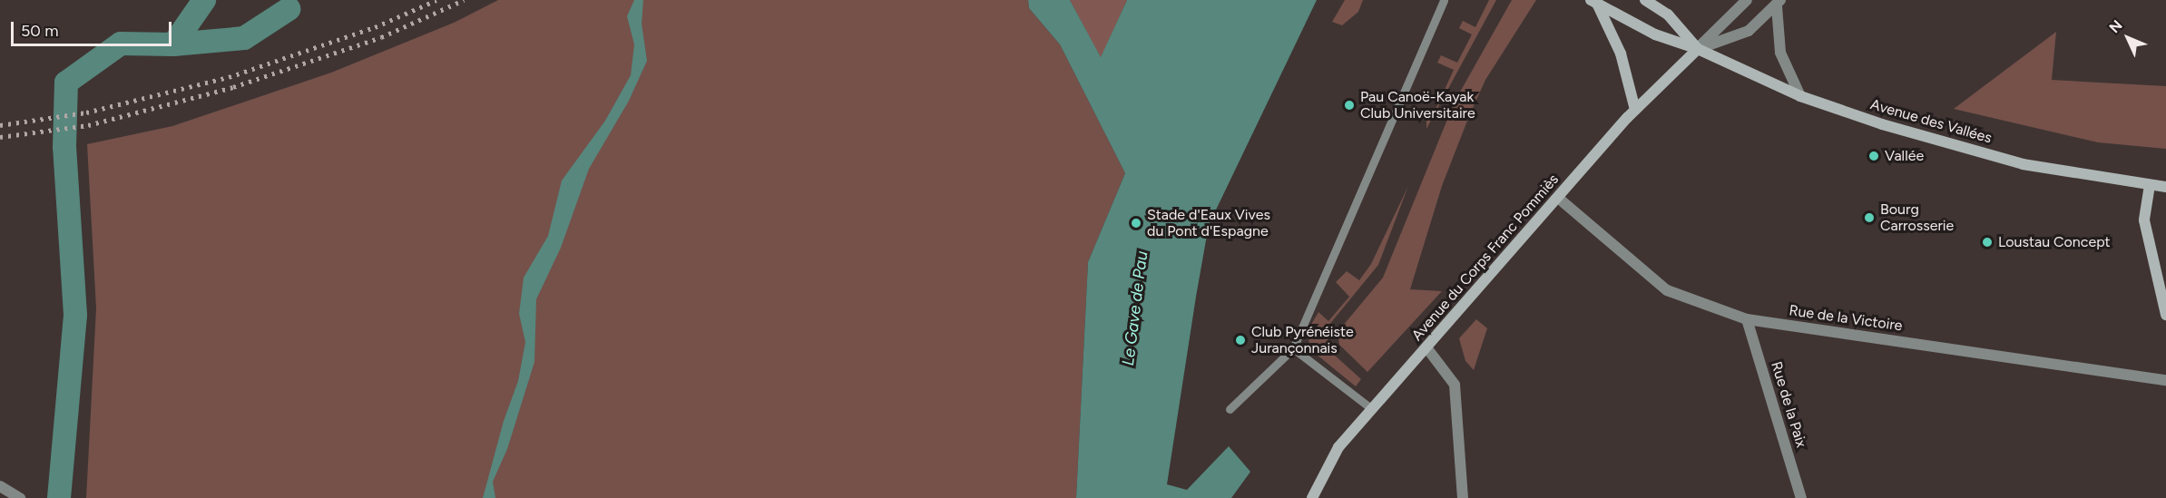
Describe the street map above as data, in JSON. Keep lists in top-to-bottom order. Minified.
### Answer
{"streets":{"main road":["Avenue des Vallées","Avenue du Corps Franc Pommiès"],"street":["Rue de la Victoire","Rue de la Paix"]},"crossings":[["Avenue des Vallées","Avenue du Corps Franc Pommiès"],["Avenue du Corps Franc Pommiès","Rue de la Victoire"],["Rue de la Victoire","Rue de la Paix"]],"water":["Le Gave de Pau"],"places":["Pau Canoë-Kayak Club Universitaire","Vallée","Bourg Carrosserie","Stade d'Eaux Vives du Pont d'Espagne","Loustau Concept","Club Pyrénéiste Jurançonnais"],"scale_bar":"50 m","north":"top left"}
